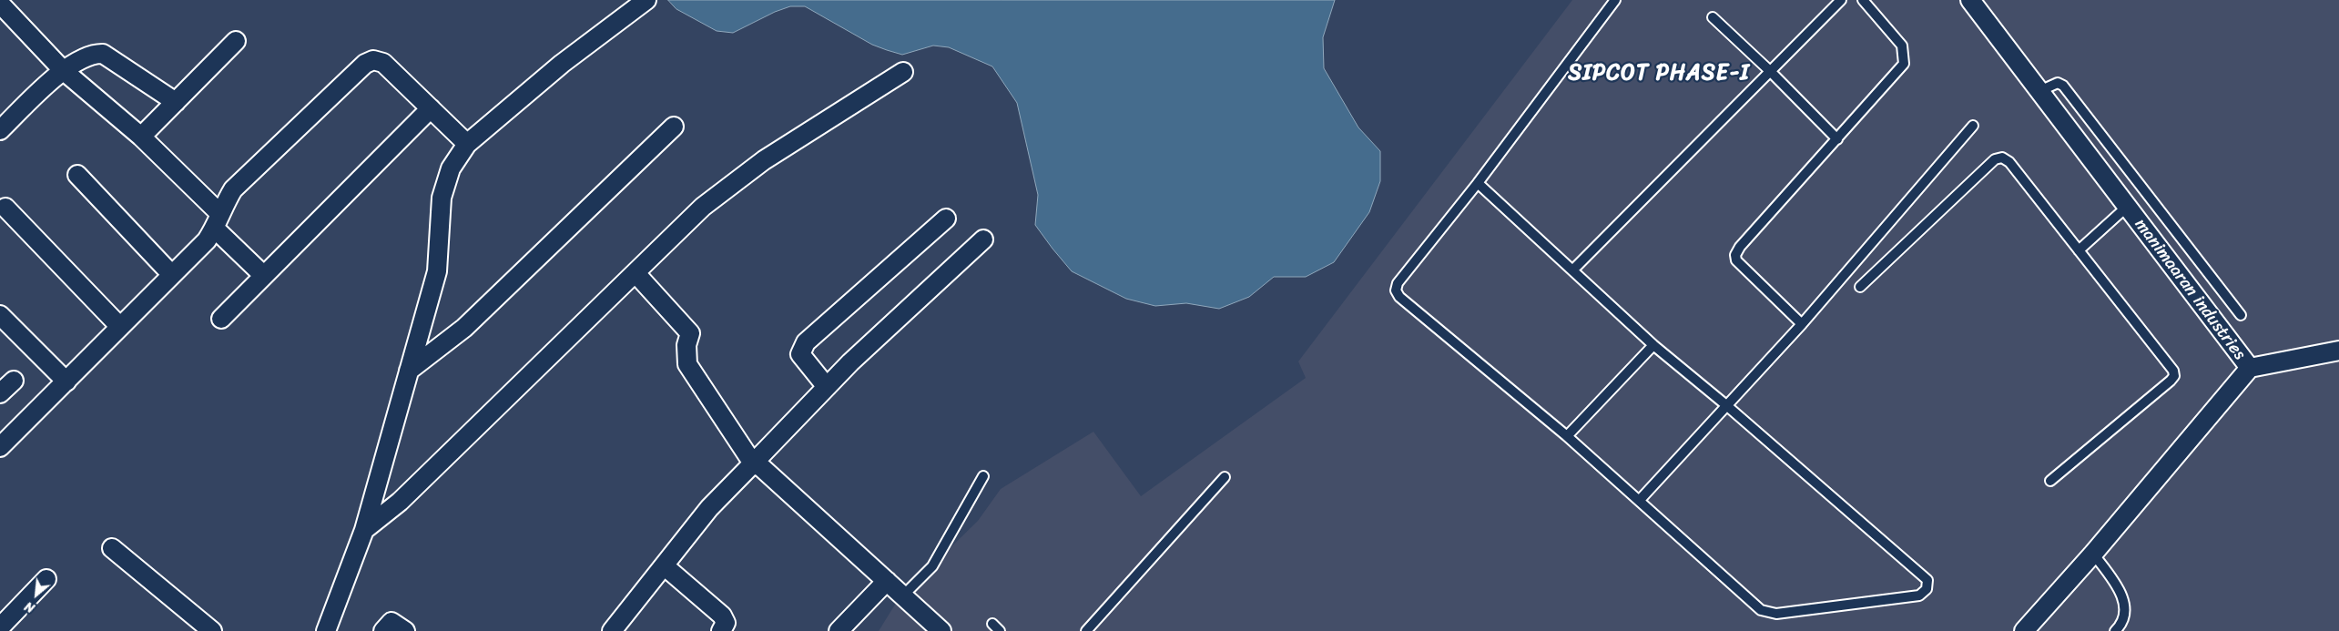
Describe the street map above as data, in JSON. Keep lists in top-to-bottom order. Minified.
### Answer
{"streets":{"street":["manimaaran industries"]},"districts":["SIPCOT PHASE-I"],"north":"bottom left"}
